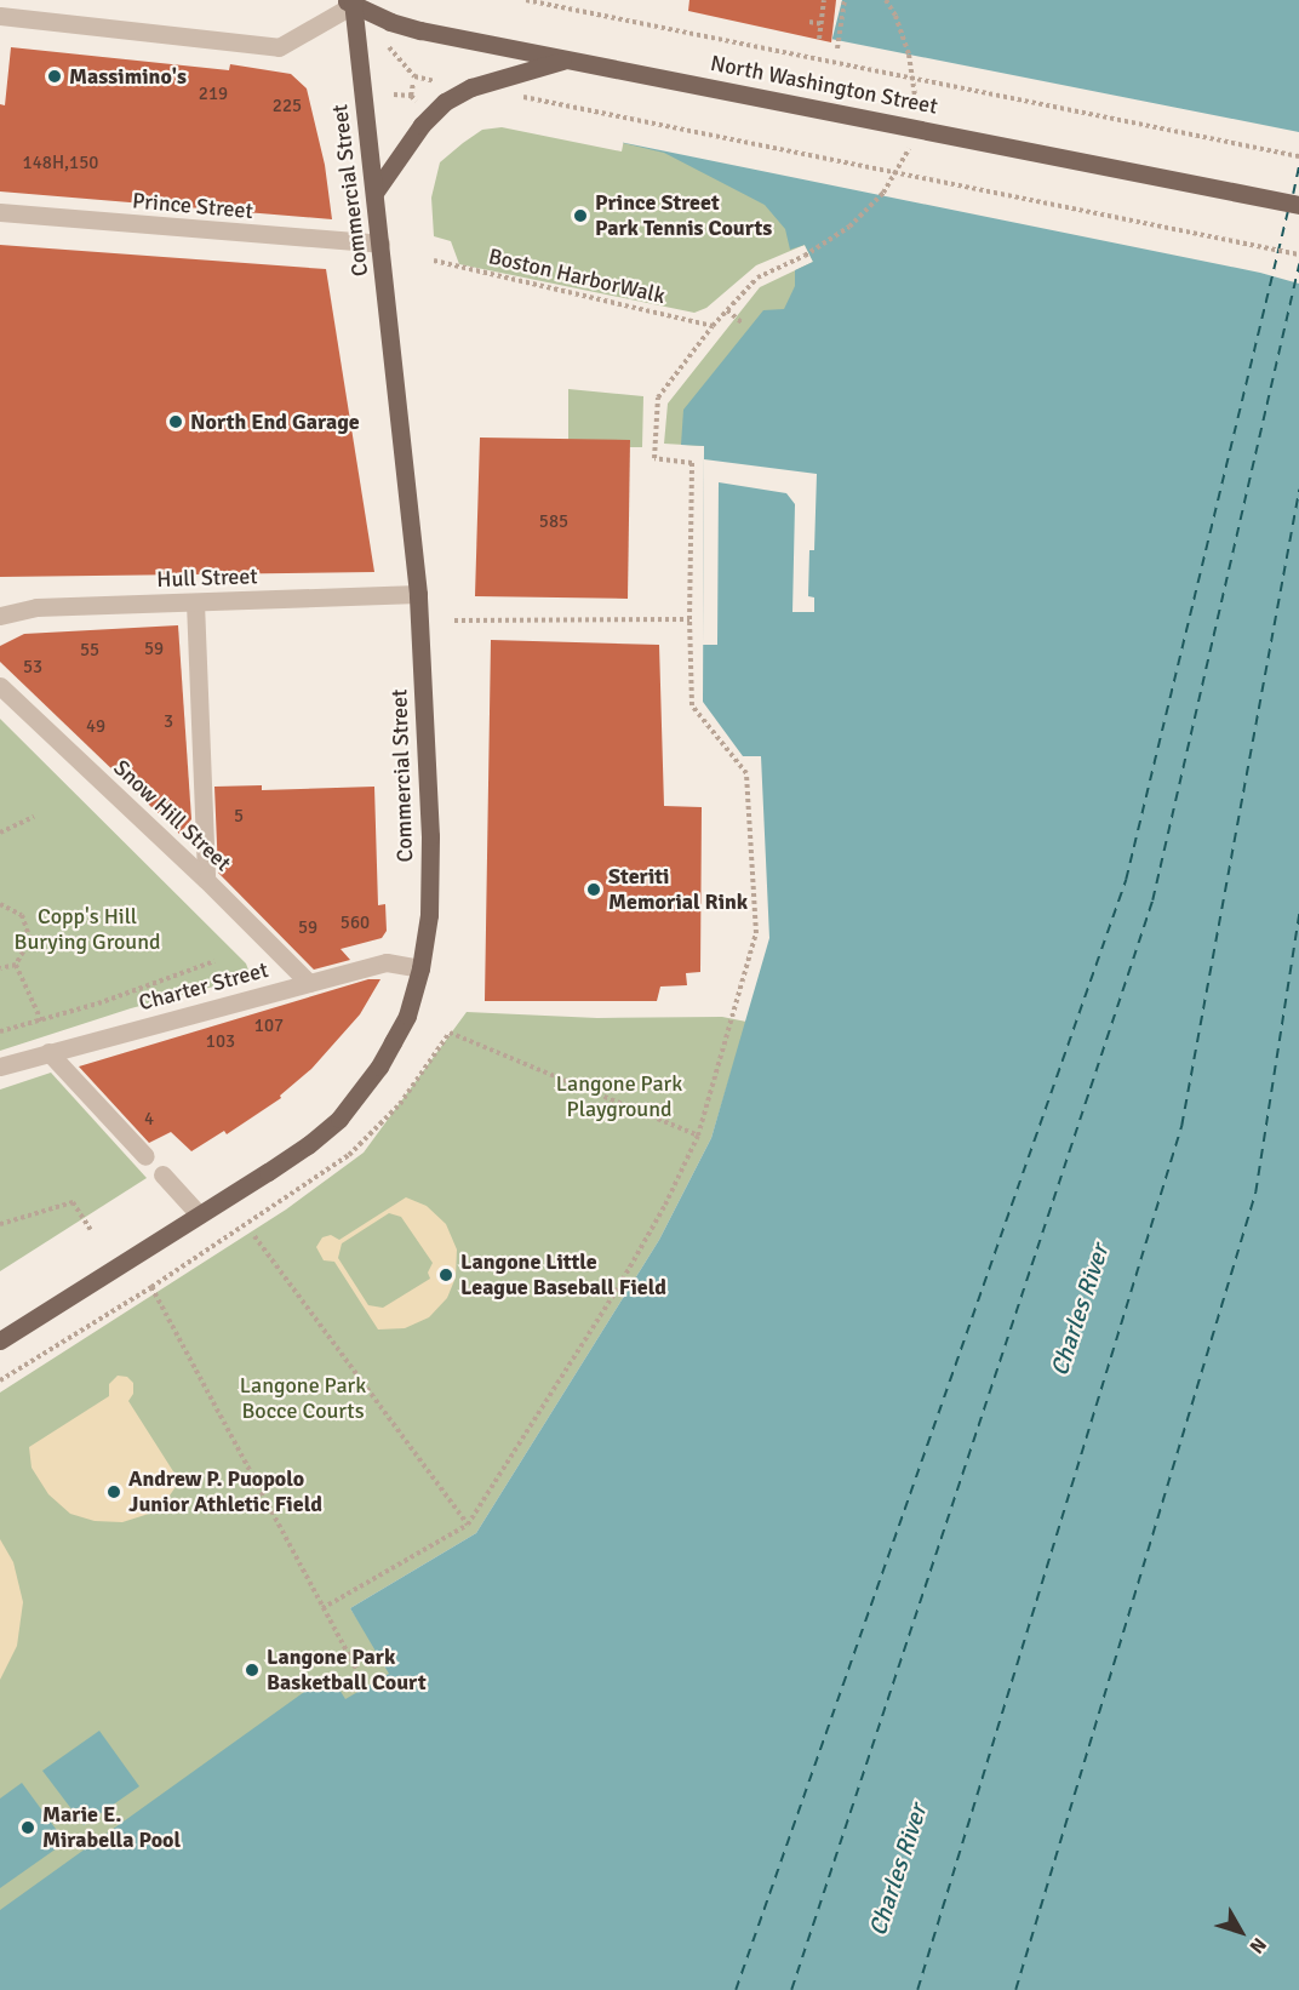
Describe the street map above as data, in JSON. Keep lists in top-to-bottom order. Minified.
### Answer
{"streets":{"main road":["North Washington Street","Commercial Street"],"street":["Prince Street","Hull Street","Snow Hill Street","Charter Street"],"path":["Boston HarborWalk"]},"crossings":[["North Washington Street","Commercial Street"],["Commercial Street","Prince Street"],["Commercial Street","Hull Street"],["Commercial Street","Charter Street"],["Snow Hill Street","Charter Street"]],"water":["Charles River"],"parks":["Copp's Hill Burying Ground","Langone Park Playground","Langone Park Bocce Courts"],"places":["Massimino's","Prince Street Park Tennis Courts","North End Garage","Steriti Memorial Rink","Langone Little League Baseball Field","Andrew P. Puopolo Junior Athletic Field","Langone Park Basketball Court","Marie E. Mirabella Pool"],"house_numbers":["219","225","148H,150","585","59","55","53","3","49","5","560","59","107","103","4"],"north":"bottom right"}
